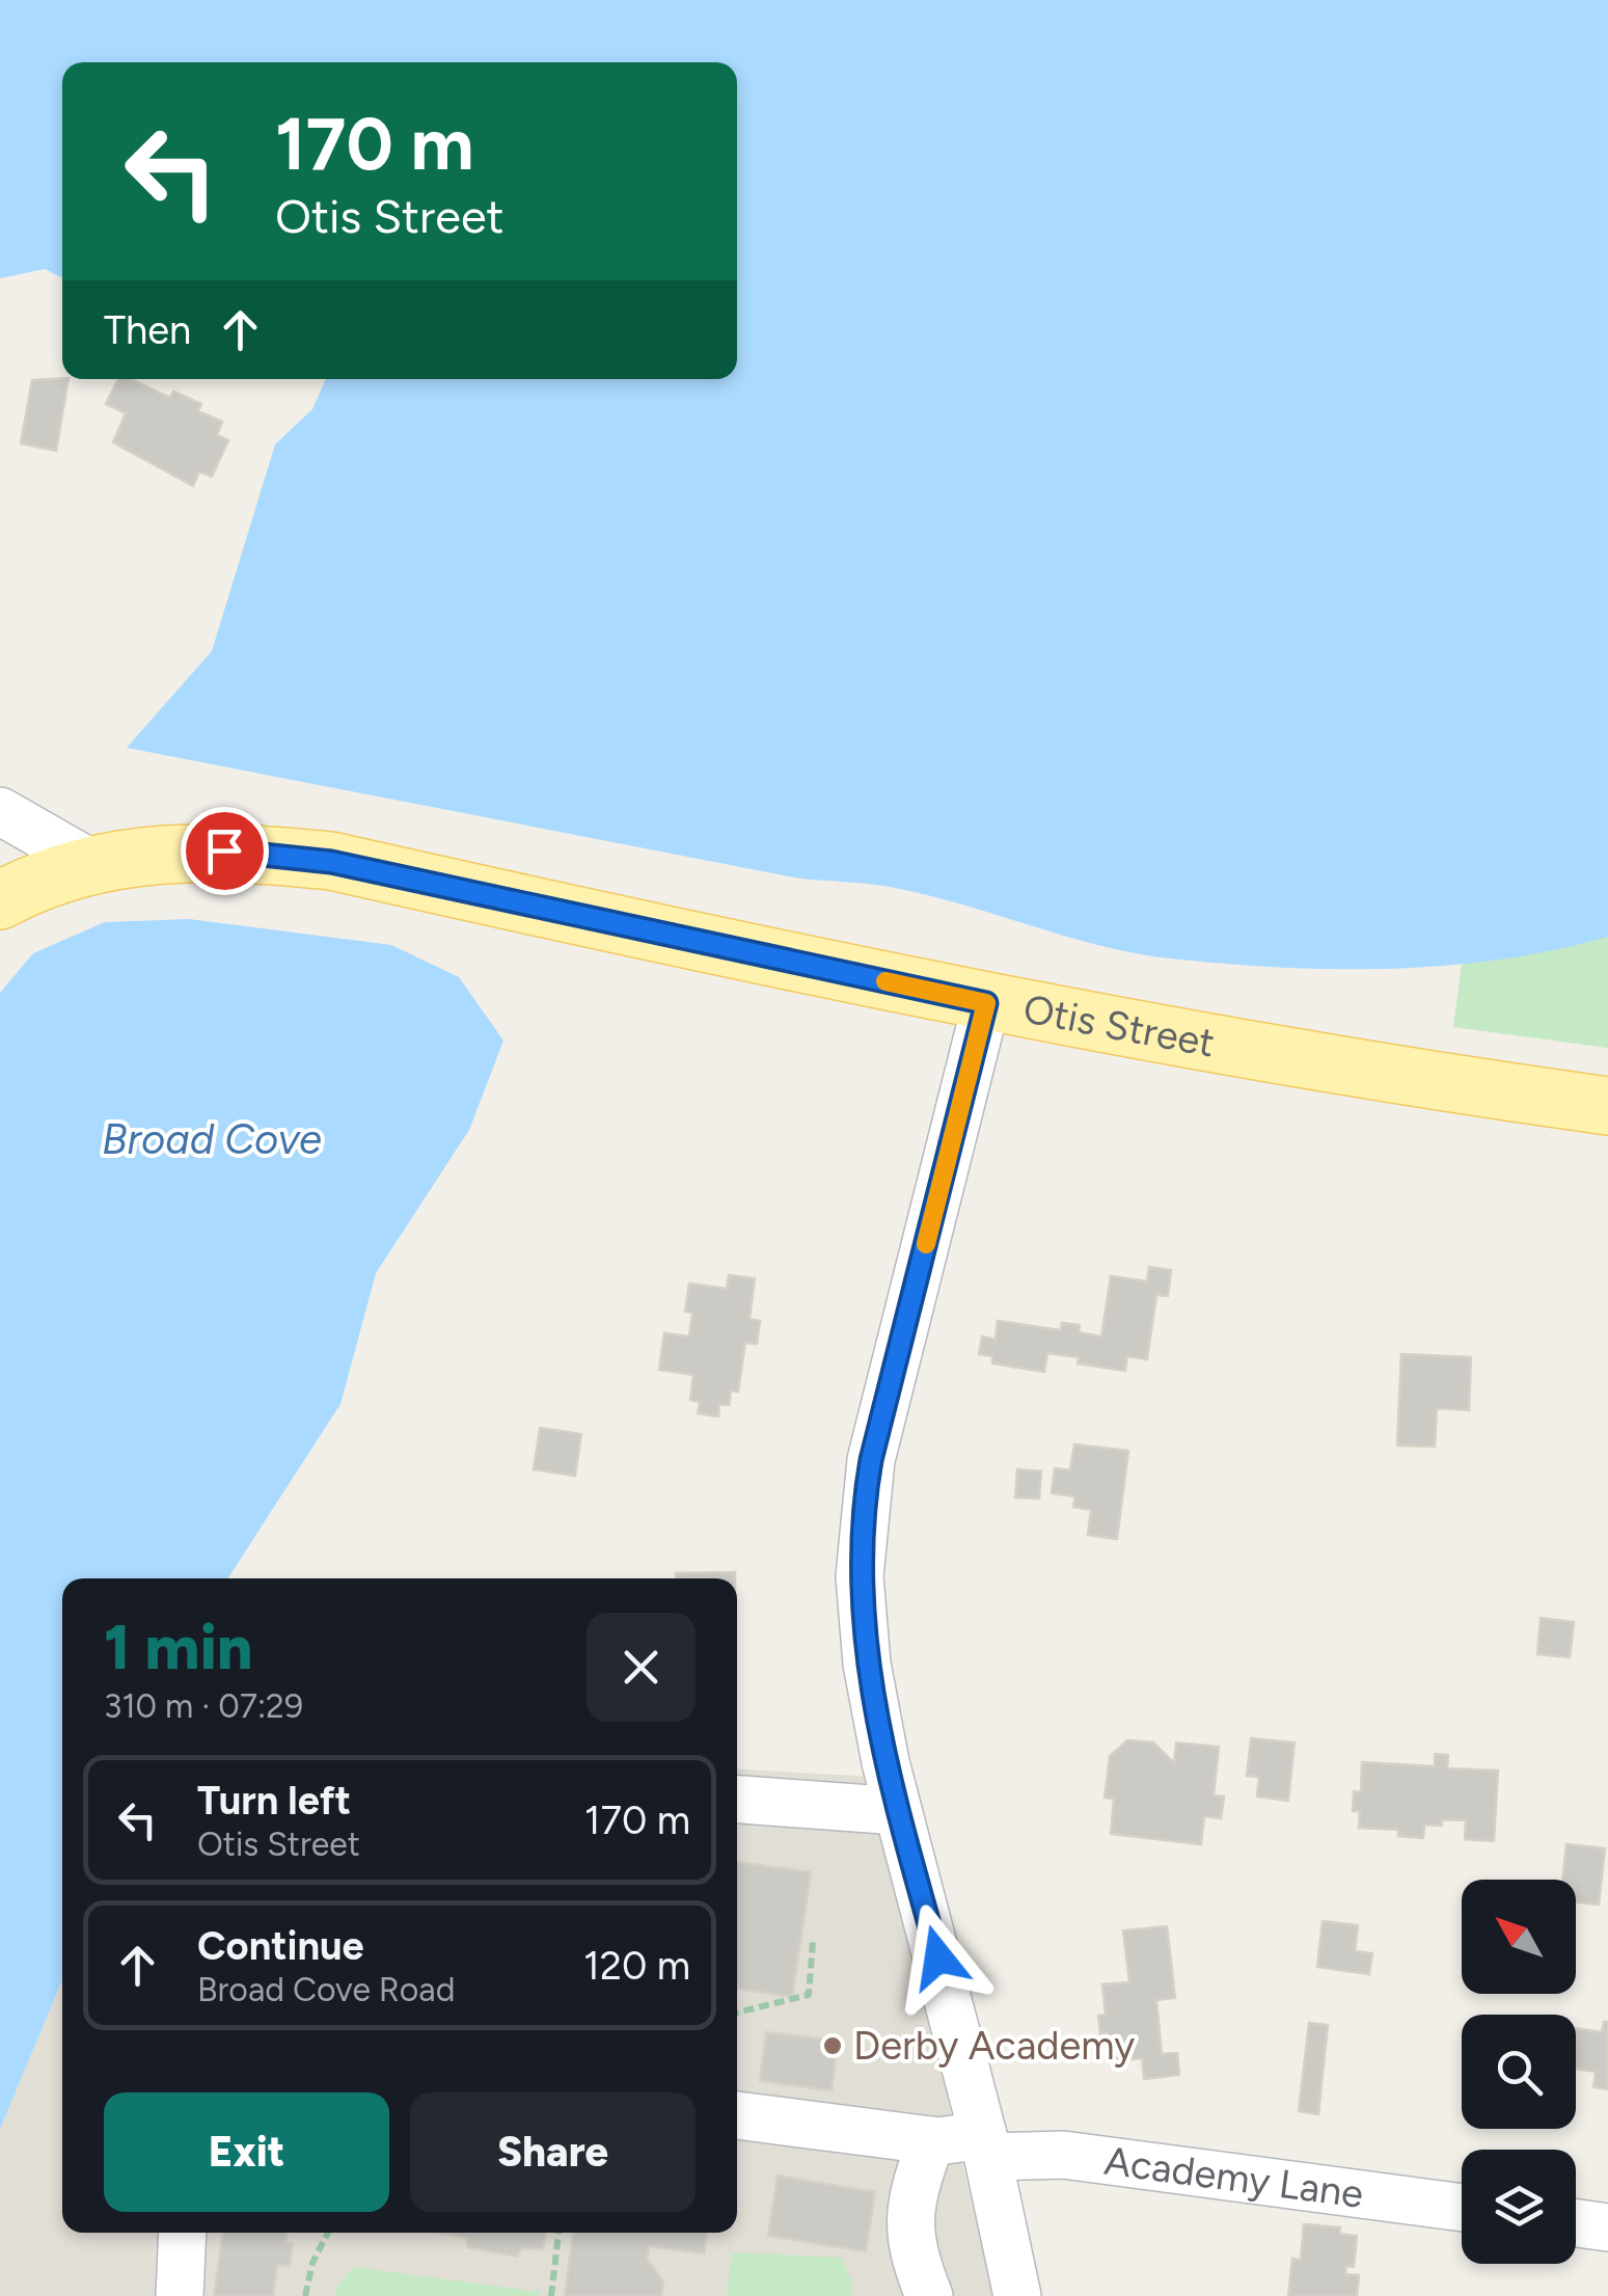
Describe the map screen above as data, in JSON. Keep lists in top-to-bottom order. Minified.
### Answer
{"streets":{"main road":["Otis Street"],"street":["Academy Lane"]},"water":["Broad Cove"],"places":["Derby Academy"],"north":"top left","page":{"turn":["170 m","Otis Street"],"then":"Then","heading":["1 min","310 m · 07:29"],"list":[{"name":"Turn left","note":"Otis Street","value":"170 m"},{"name":"Continue","note":"Broad Cove Road","value":"120 m"}],"buttons":["Exit","Share"]}}
